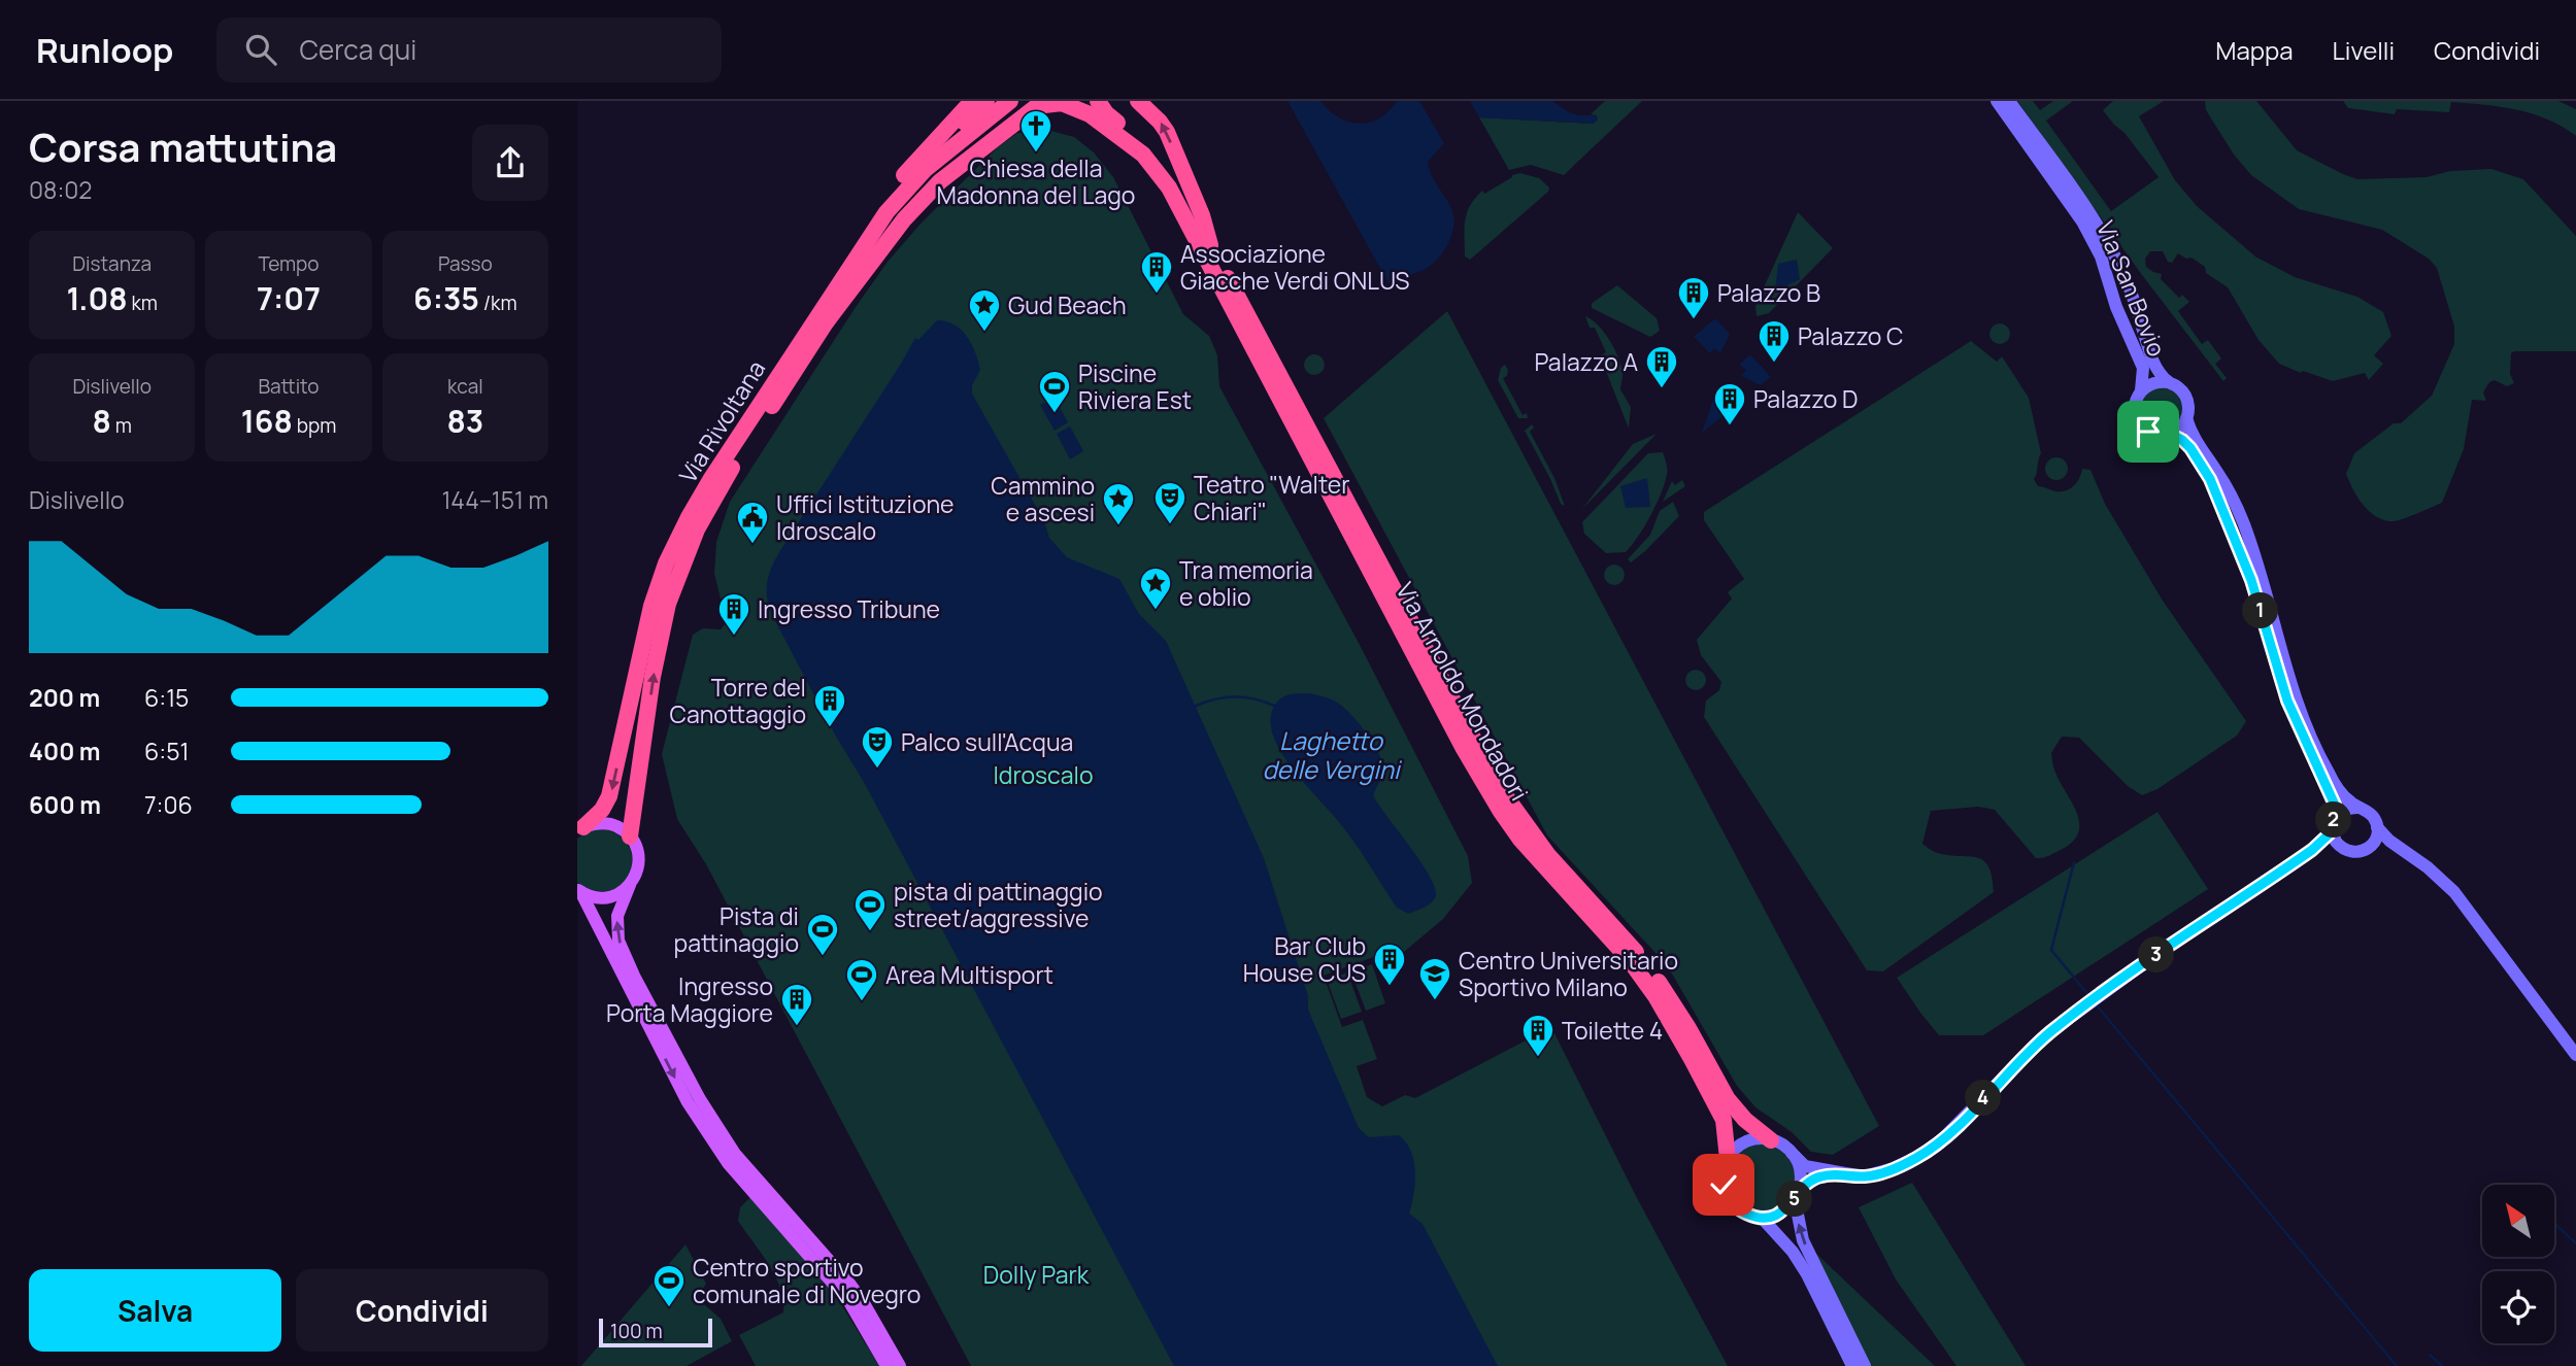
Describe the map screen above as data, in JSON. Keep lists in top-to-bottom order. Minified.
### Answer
{"streets":{"highway":["Via Rivoltana","Via Arnoldo Mondadori"],"main road":["Via San Bovio"]},"crossings":[["Via Rivoltana","Via Arnoldo Mondadori"]],"water":["Laghetto delle Vergini"],"parks":["Idroscalo","Dolly Park"],"places":{"church":["Chiesa della Madonna del Lago"],"building":["Associazione Giacche Verdi ONLUS","Palazzo B","Palazzo C","Palazzo A","Palazzo D","Ingresso Tribune","Torre del Canottaggio","Bar Club House CUS","Ingresso Porta Maggiore","Toilette 4"],"place":["Gud Beach","Cammino e ascesi","Tra memoria e oblio"],"sports":["Piscine Riviera Est","pista di pattinaggio street/aggressive","Pista di pattinaggio","Area Multisport","Centro sportivo comunale di Novegro"],"theatre":["Teatro \"Walter Chiari\"","Palco sull'Acqua"],"public building":["Uffici Istituzione Idroscalo"],"school or university":["Centro Universitario Sportivo Milano"]},"scale_bar":"100 m","north":"top left","page":{"header":"Runloop","search":"Cerca qui","nav":["Mappa","Livelli","Condividi"],"heading":["Corsa mattutina","08:02"],"stats":[["Distanza","1.08 km"],["Tempo","7:07"],["Passo","6:35 /km"],["Dislivello","8 m"],["Battito","168 bpm"],["kcal","83"]],"chart":["Dislivello","144–151 m"],"pins":["1","2","3","4","5"],"list":[{"name":"200 m","note":"6:15"},{"name":"400 m","note":"6:51"},{"name":"600 m","note":"7:06"}],"buttons":["Salva","Condividi"],"scale":"100 m"}}
